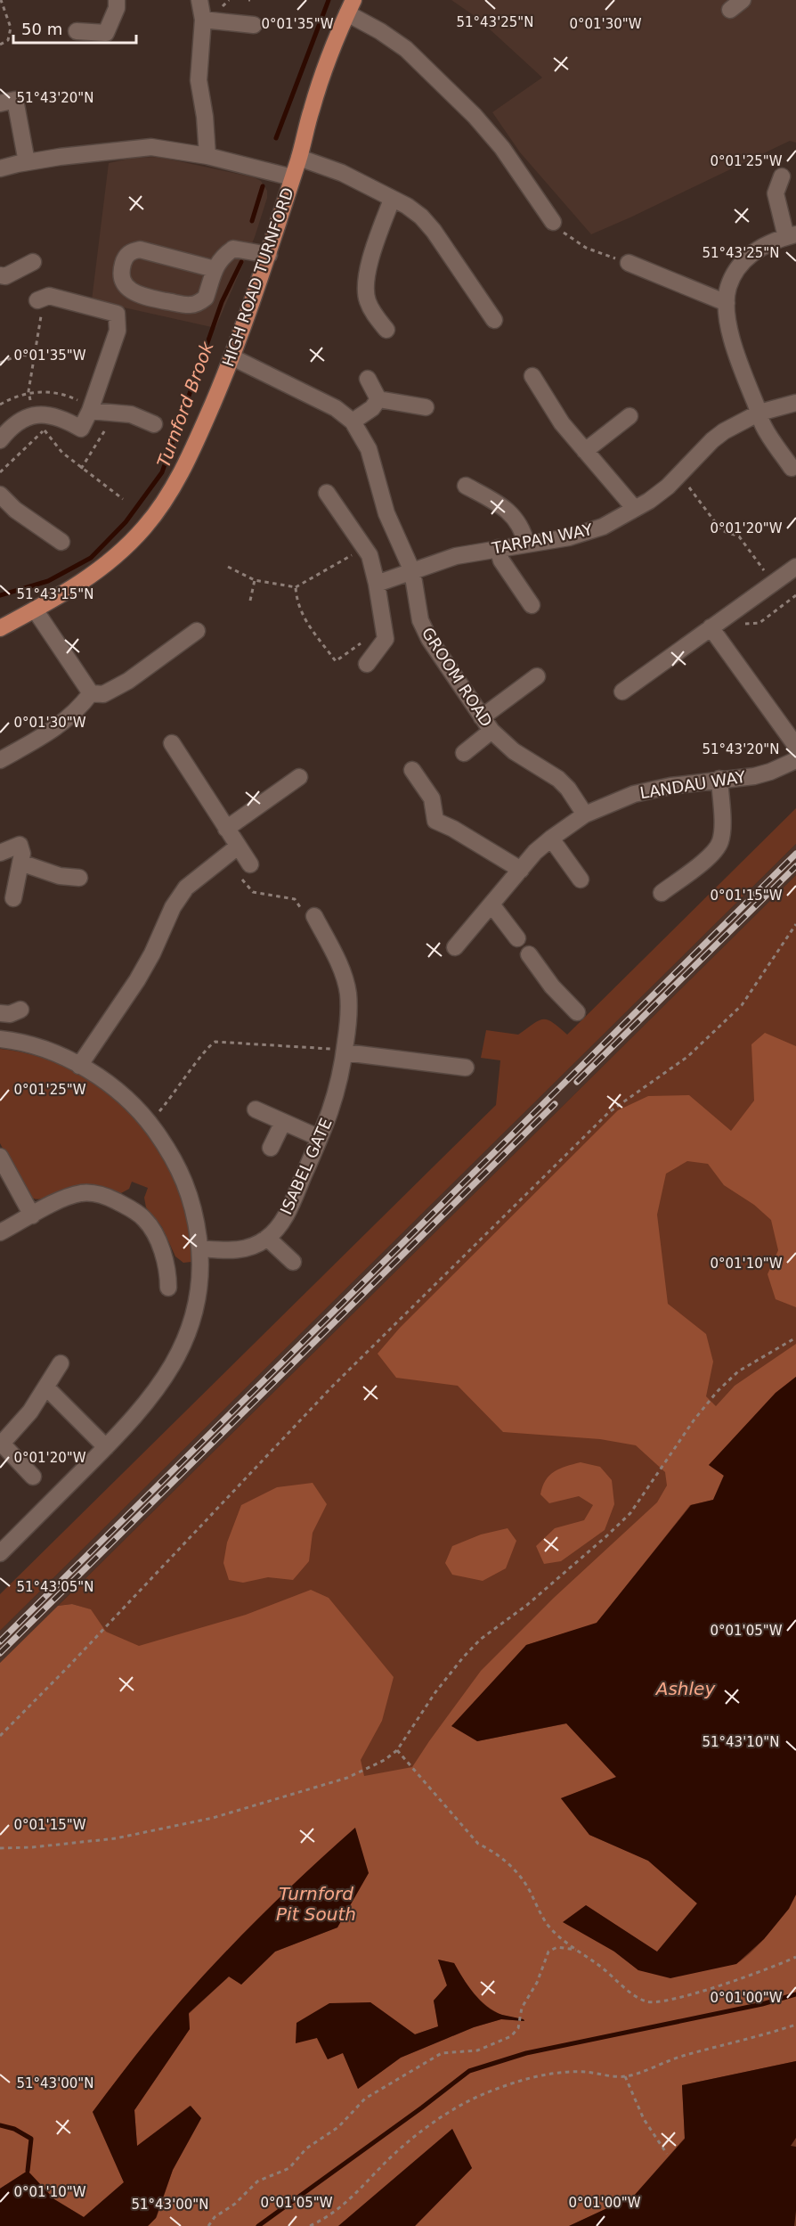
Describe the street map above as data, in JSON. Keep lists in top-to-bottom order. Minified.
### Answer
{"streets":{"main road":["HIGH ROAD TURNFORD"],"street":["TARPAN WAY","GROOM ROAD","LANDAU WAY","ISABEL GATE"]},"crossings":[["HIGH ROAD TURNFORD","GROOM ROAD"],["TARPAN WAY","GROOM ROAD"],["GROOM ROAD","LANDAU WAY"]],"water":["Turnford Brook","Ashley","Turnford Pit South"],"scale_bar":"50 m","coordinates":["51°43'25\"N","0°01'35\"W","0°01'30\"W","51°43'20\"N","0°01'25\"W","0°01'20\"W","51°43'15\"N","0°01'15\"W","0°01'10\"W","51°43'05\"N","0°01'05\"W","51°43'10\"N","0°01'00\"W","51°43'00\"N"]}
